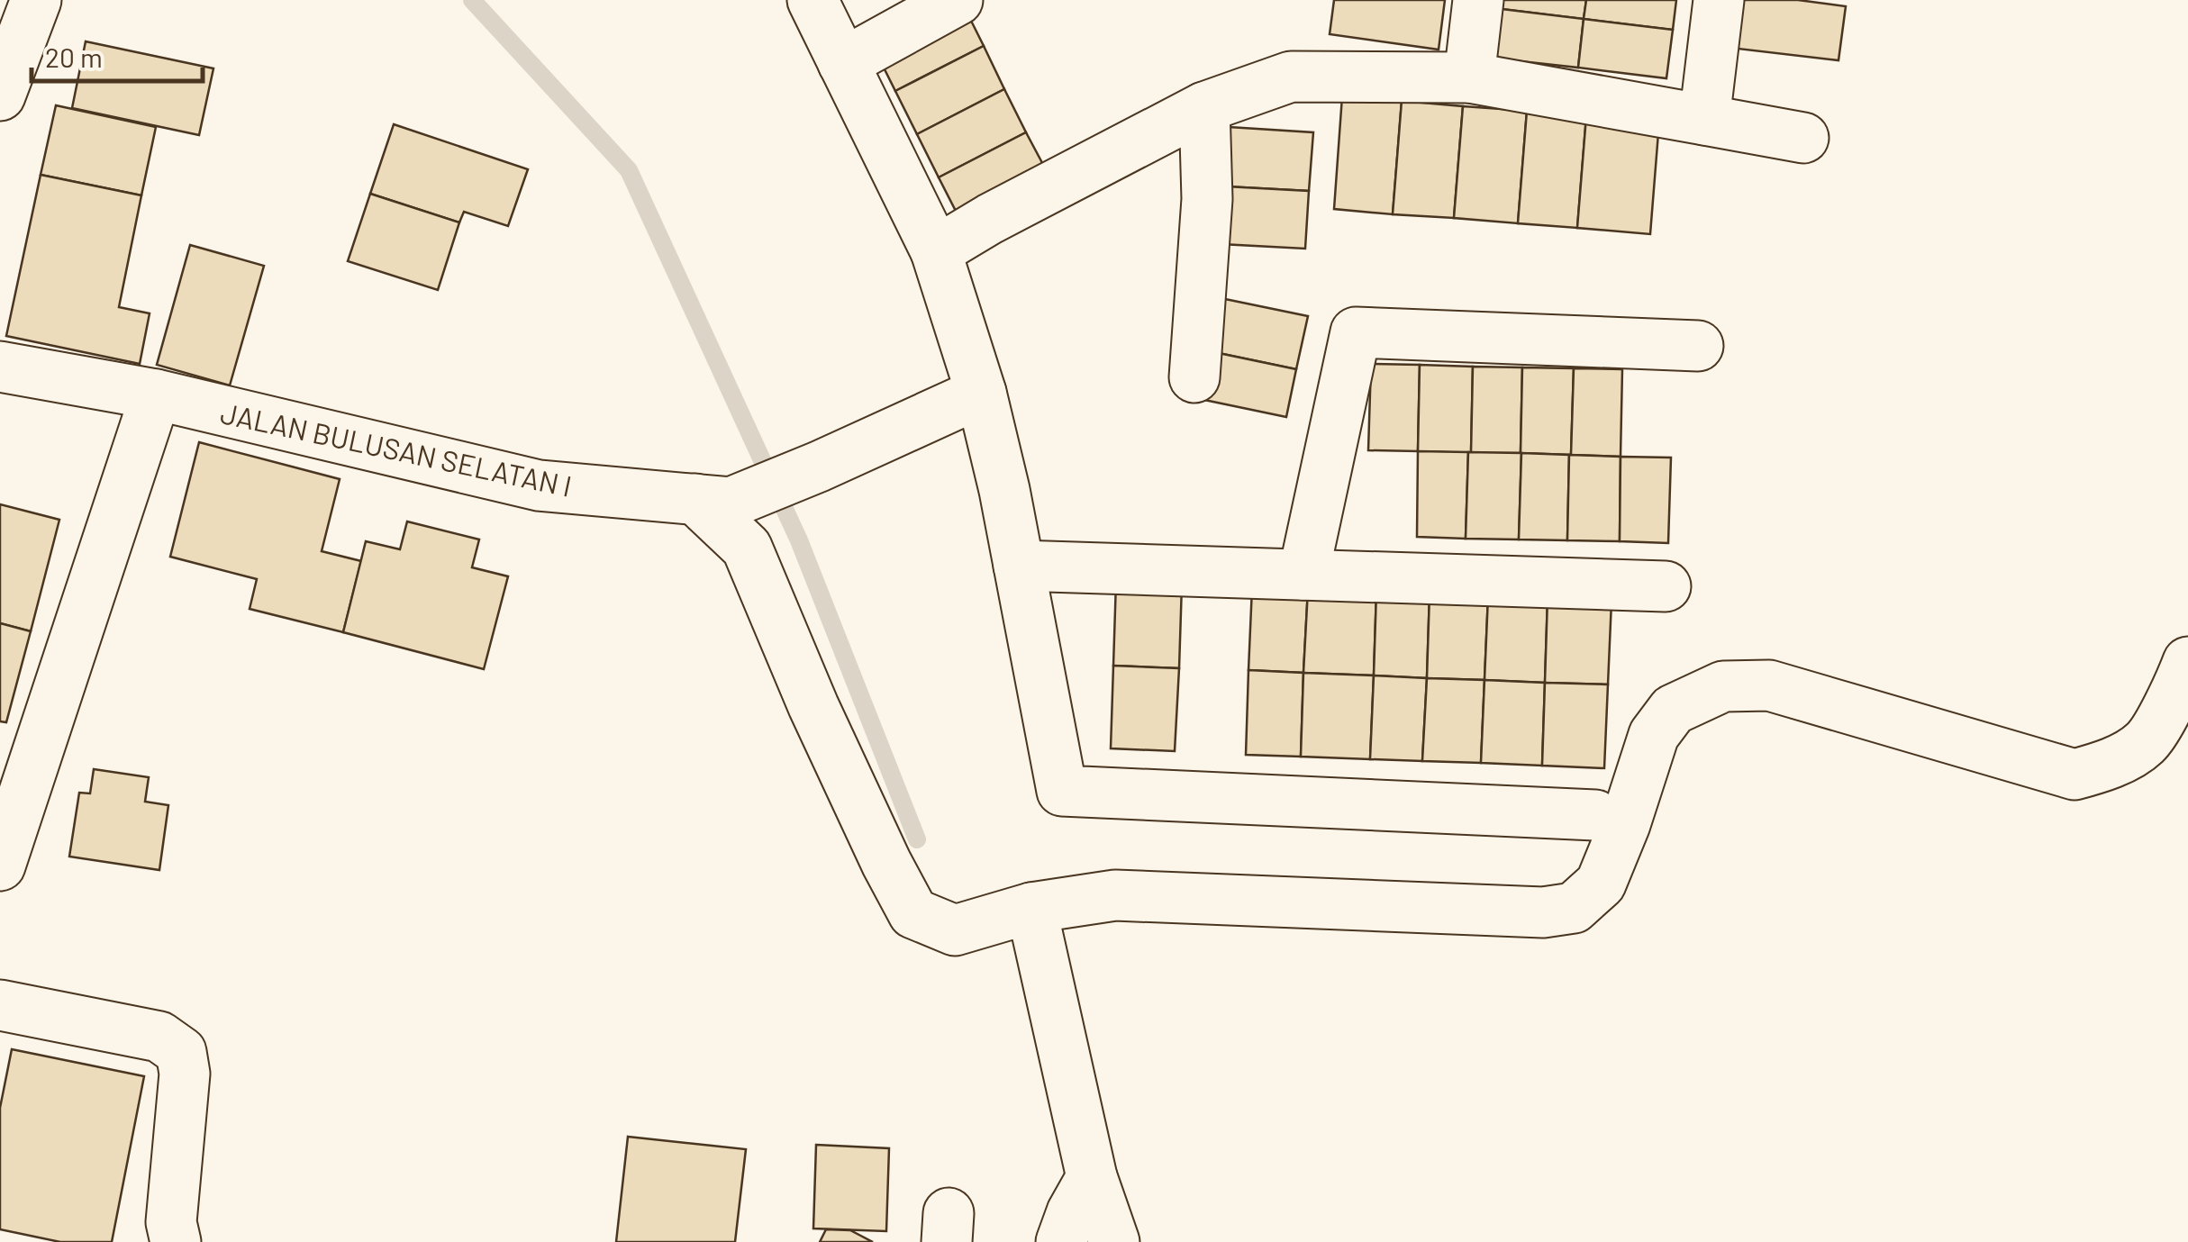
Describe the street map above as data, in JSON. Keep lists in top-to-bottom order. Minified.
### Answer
{"streets":{"street":["JALAN BULUSAN SELATAN I"]},"scale_bar":"20 m"}
